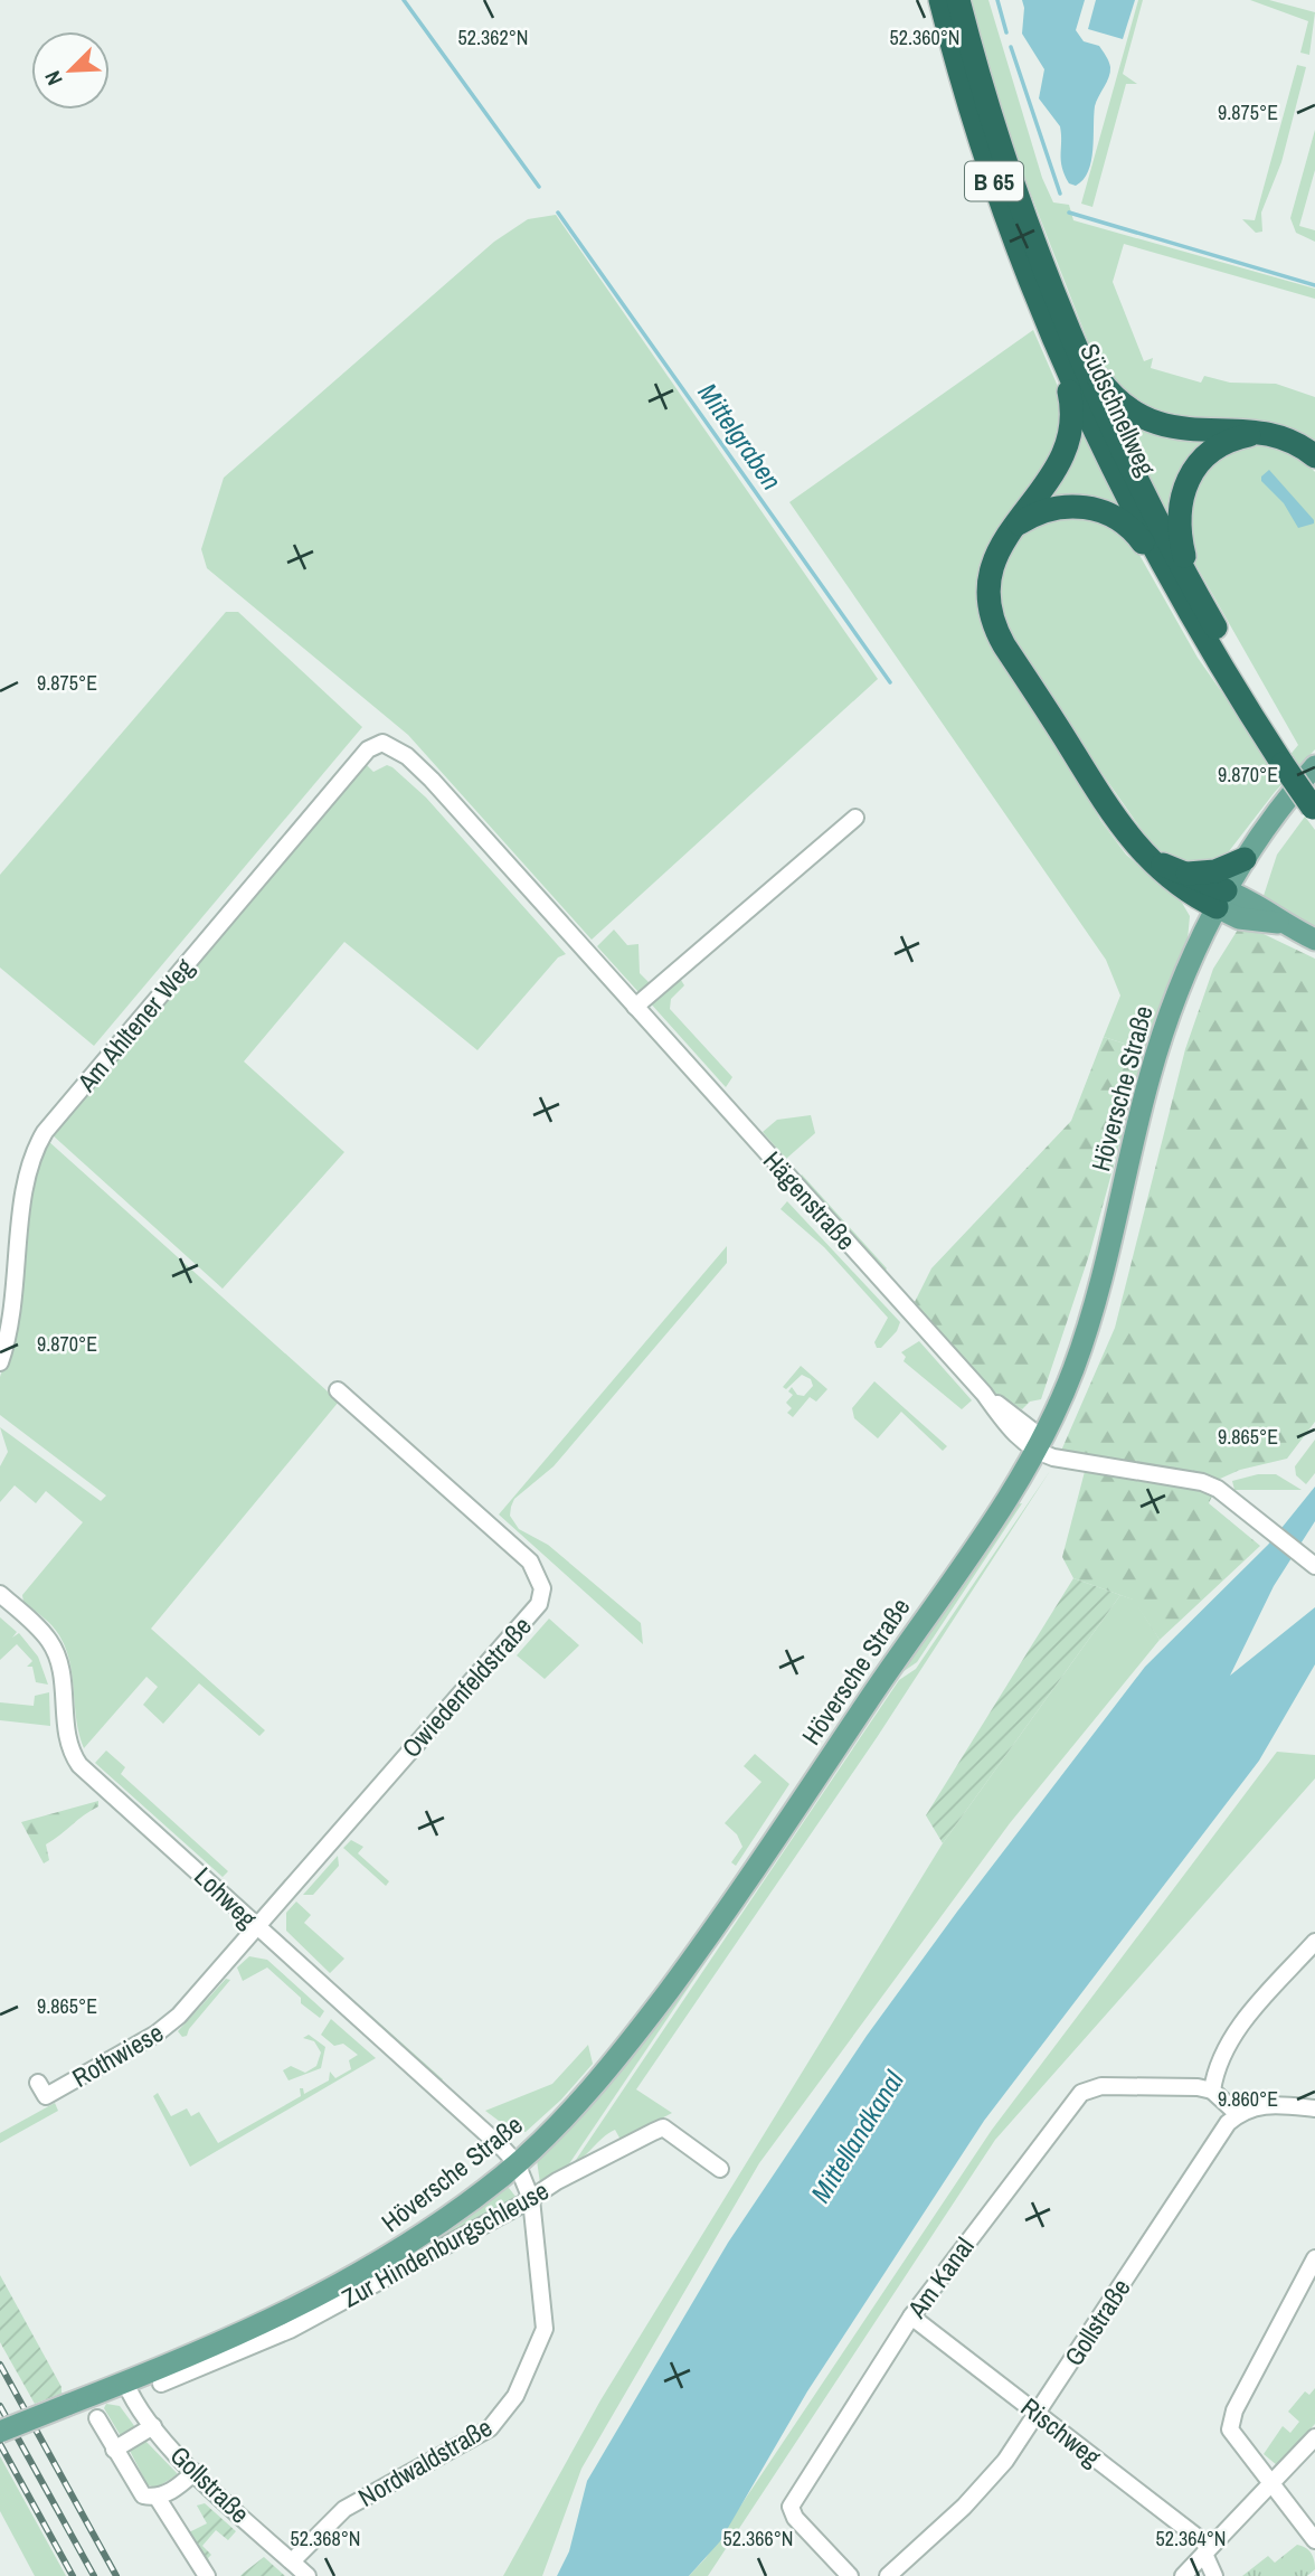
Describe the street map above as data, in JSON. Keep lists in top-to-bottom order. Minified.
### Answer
{"streets":{"highway":["B 65","Südschnellweg"],"main road":["Höversche Straße"],"street":["Am Ahltener Weg","Hägenstraße","Owiedenfeldstraße","Lohweg","Rothwiese","Zur Hindenburgschleuse","Am Kanal","Gollstraße","Rischweg","Nordwaldstraße"]},"crossings":[["Am Ahltener Weg","Hägenstraße"],["Höversche Straße","Hägenstraße"],["Höversche Straße","Lohweg"],["Höversche Straße","Zur Hindenburgschleuse"],["Höversche Straße","Gollstraße"],["Höversche Straße","Nordwaldstraße"],["Owiedenfeldstraße","Lohweg"],["Owiedenfeldstraße","Rothwiese"],["Lohweg","Rothwiese"],["Lohweg","Nordwaldstraße"],["Zur Hindenburgschleuse","Gollstraße"],["Zur Hindenburgschleuse","Nordwaldstraße"],["Am Kanal","Rischweg"],["Gollstraße","Rischweg"],["Gollstraße","Nordwaldstraße"]],"water":["Mittelgraben","Mittellandkanal"],"north":"bottom left","coordinates":["52.362°N","52.360°N","9.875°E","9.870°E","9.865°E","9.860°E","52.368°N","52.366°N","52.364°N"]}
